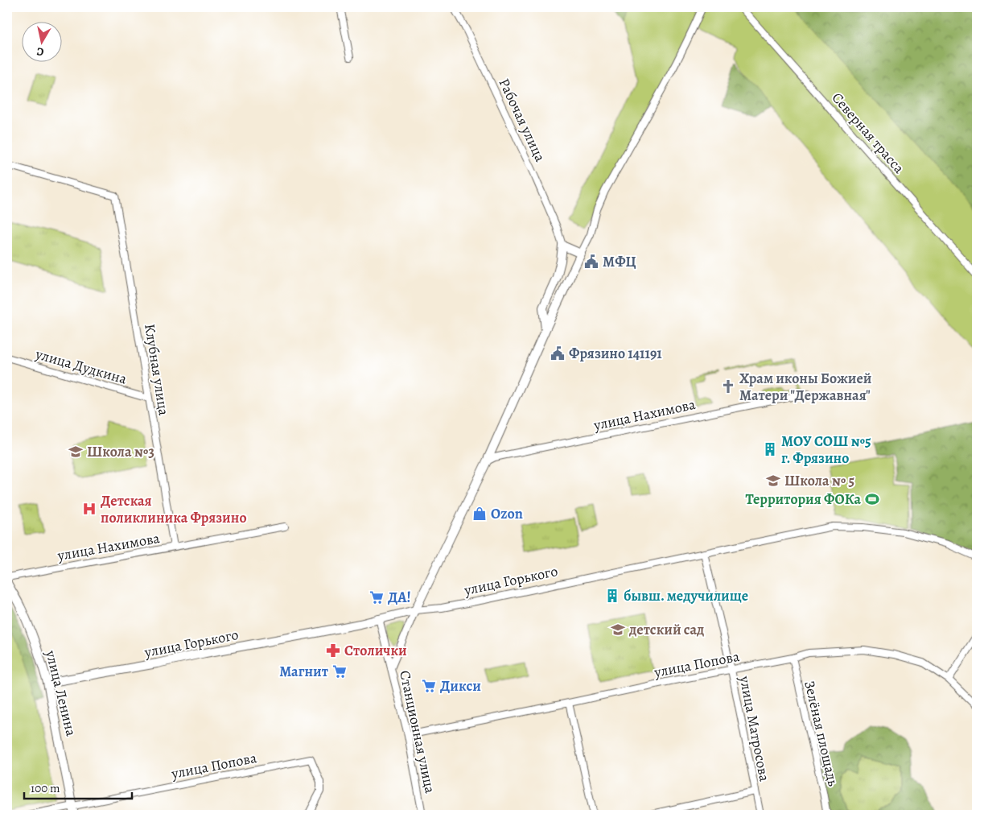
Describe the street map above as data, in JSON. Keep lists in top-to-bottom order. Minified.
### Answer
{"streets":{"street":["Рабочая улица","Северная трасса","улица Дудкина","Клубная улица","улица Нахимова","улица Горького","улица Попова","улица Ленина","улица Матросова","Станционная улица","Зелёная площадь"]},"crossings":[["улица Дудкина","Клубная улица"],["Клубная улица","улица Нахимова"],["улица Горького","улица Ленина"],["улица Горького","улица Матросова"],["улица Горького","Станционная улица"],["улица Попова","улица Ленина"],["улица Попова","улица Матросова"],["улица Попова","Станционная улица"],["улица Попова","Зелёная площадь"]],"places":{"public building":["МФЦ","Фрязино 141191"],"church":["Храм иконы Божией Матери \"Державная\""],"building":["МОУ СОШ №5 г. Фрязино","бывш. медучилище"],"school or university":["Школа №3","Школа № 5","детский сад"],"sports":["Территория ФОКа"],"hospital":["Детская поликлиника Фрязино"],"shop":["Ozon"],"supermarket":["ДА!","Магнит","Дикси"],"pharmacy":["Столички"]},"scale_bar":"100 m","north":"bottom"}
